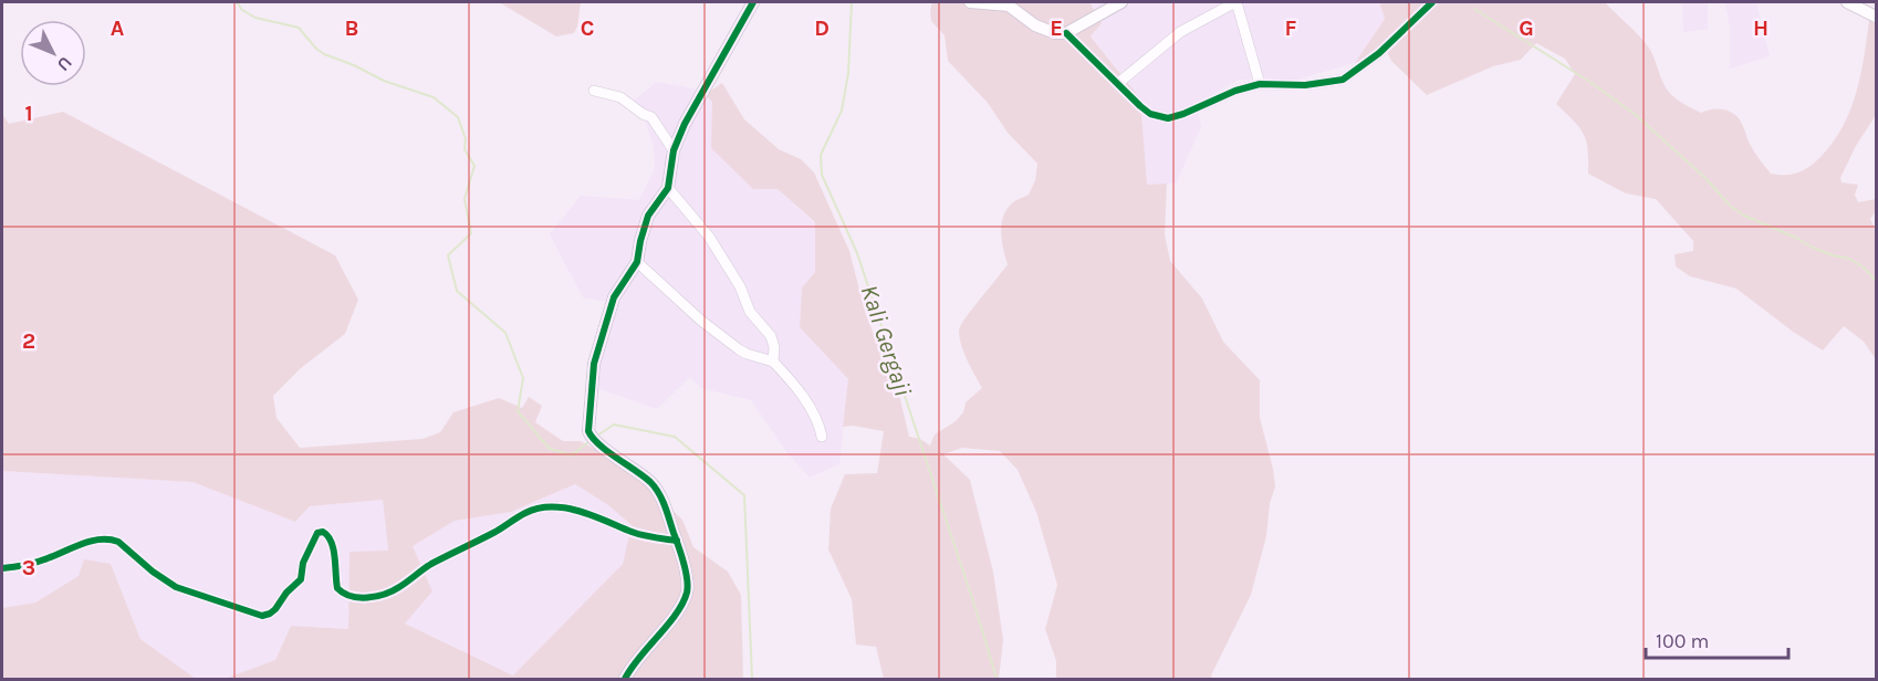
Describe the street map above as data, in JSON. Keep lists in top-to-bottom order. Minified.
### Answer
{"water":["Kali Gergaji"],"scale_bar":"100 m","north":"bottom right","grid":{"columns":["A","B","C","D","E","F","G","H"],"rows":["1","2","3"]}}
